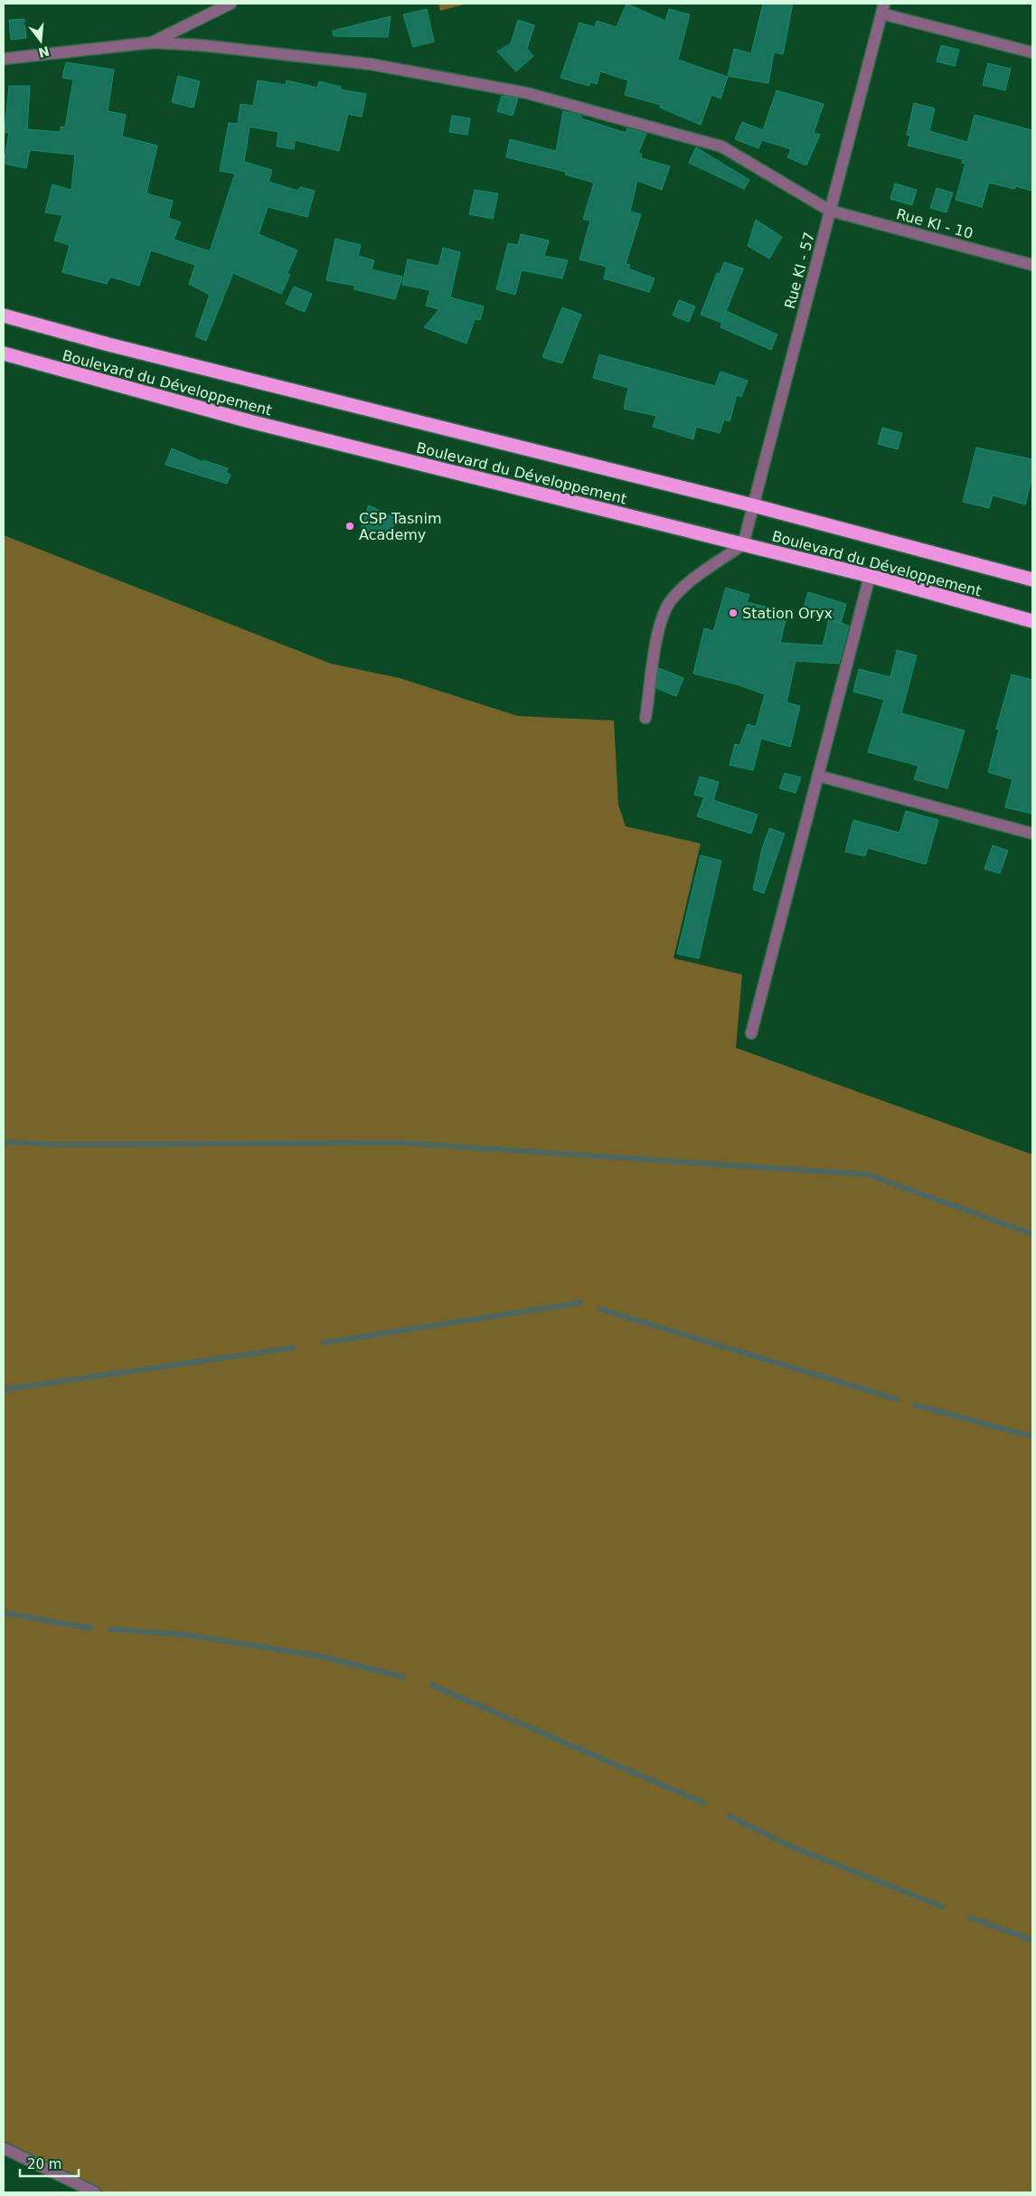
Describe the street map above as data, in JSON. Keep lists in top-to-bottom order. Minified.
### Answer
{"streets":{"highway":["Boulevard du Développement"],"street":["Rue KI - 10","Rue KI - 57"]},"crossings":[["Rue KI - 10","Rue KI - 57"],["Rue KI - 57","Boulevard du Développement"]],"places":["CSP Tasnim Academy","Station Oryx"],"scale_bar":"20 m","north":"bottom"}
